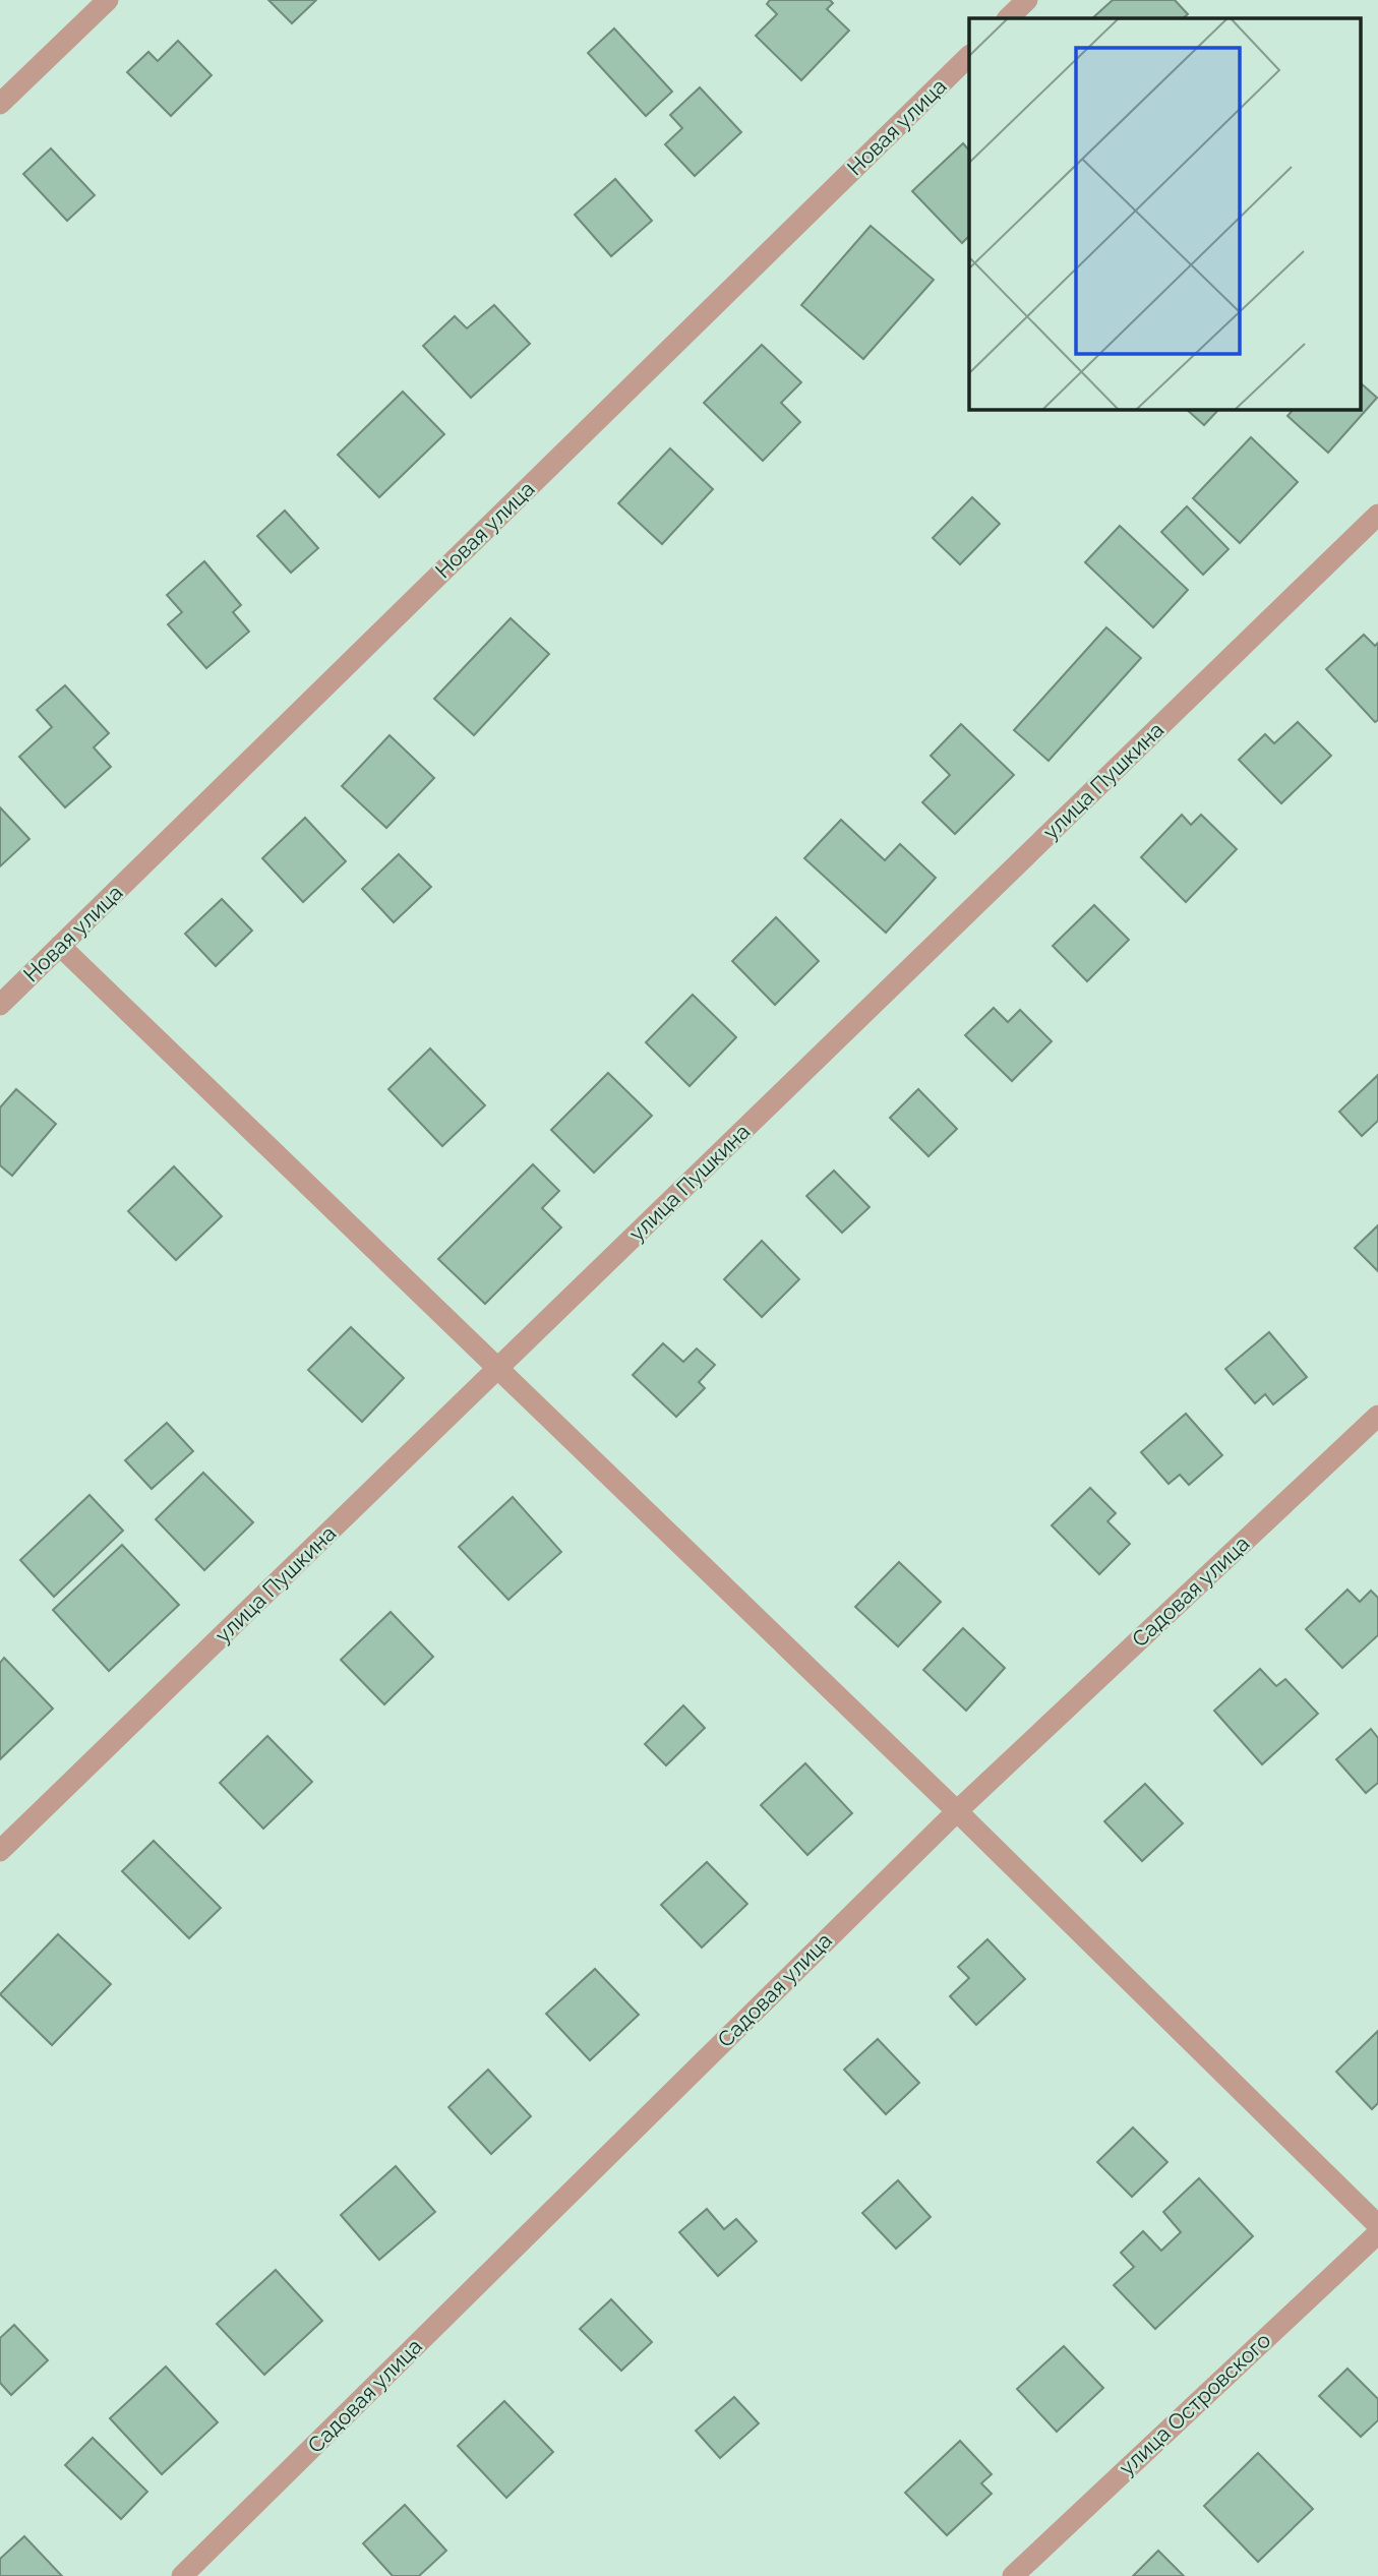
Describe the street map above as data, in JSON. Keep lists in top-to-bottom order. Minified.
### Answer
{"streets":{"street":["Новая улица","улица Пушкина","Садовая улица","улица Островского"]}}
